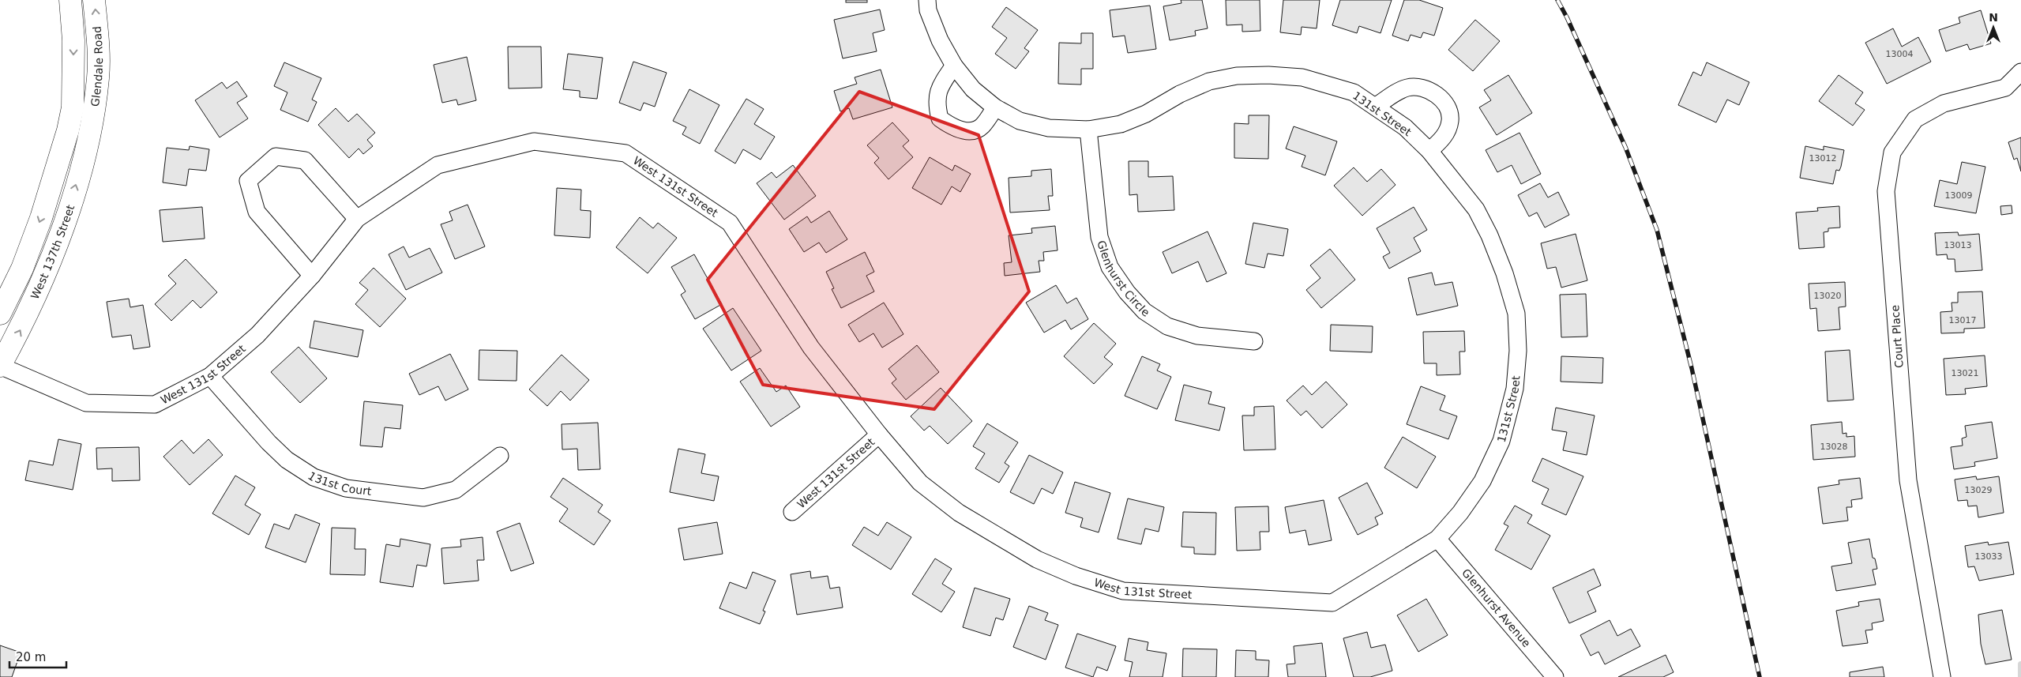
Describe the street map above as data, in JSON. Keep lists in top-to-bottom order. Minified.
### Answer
{"streets":{"main road":["Glendale Road","West 137th Street"],"street":["131st Street","West 131st Street","Glenhurst Circle","Court Place","131st Court","Glenhurst Avenue"]},"crossings":[["Glendale Road","West 137th Street"],["131st Street","West 131st Street"],["131st Street","Glenhurst Circle"],["131st Street","Glenhurst Avenue"],["West 131st Street","West 137th Street"],["West 131st Street","131st Court"],["West 131st Street","Glenhurst Avenue"]],"house_numbers":["13004","13012","13009","13013","13020","13017","13021","13028","13029","13033"],"scale_bar":"20 m","north":"top"}
